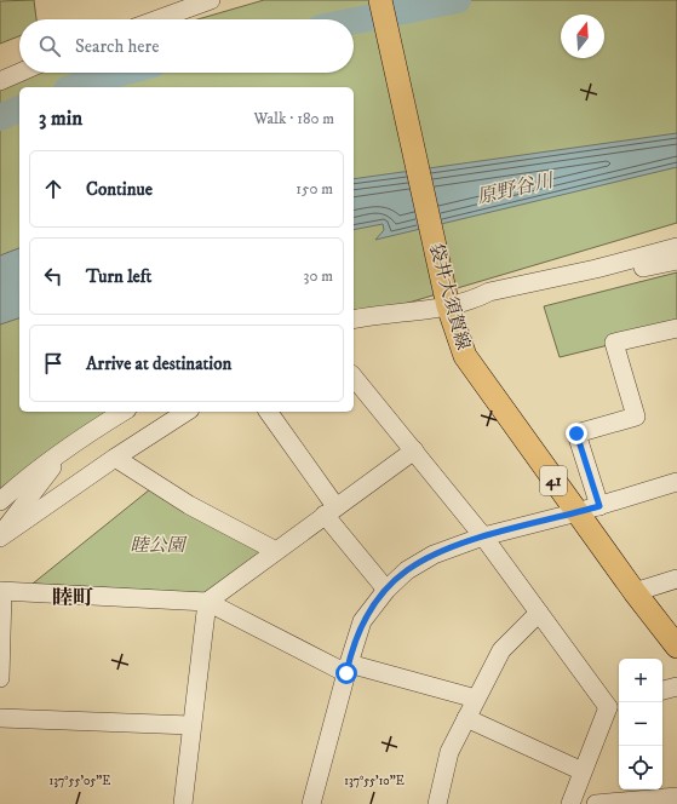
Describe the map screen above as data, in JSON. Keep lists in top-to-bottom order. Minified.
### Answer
{"streets":{"main road":["袋井大須賀線","41"]},"districts":["睦町"],"water":["原野谷川"],"parks":["睦公園"],"north":"top","page":{"search":"Search here","heading":["3 min","Walk · 180 m"],"list":[["Continue","150 m"],["Turn left","30 m"],"Arrive at destination"],"map_buttons":["+","−"]},"coordinates":["137°55'05\"E","137°55'10\"E"]}
